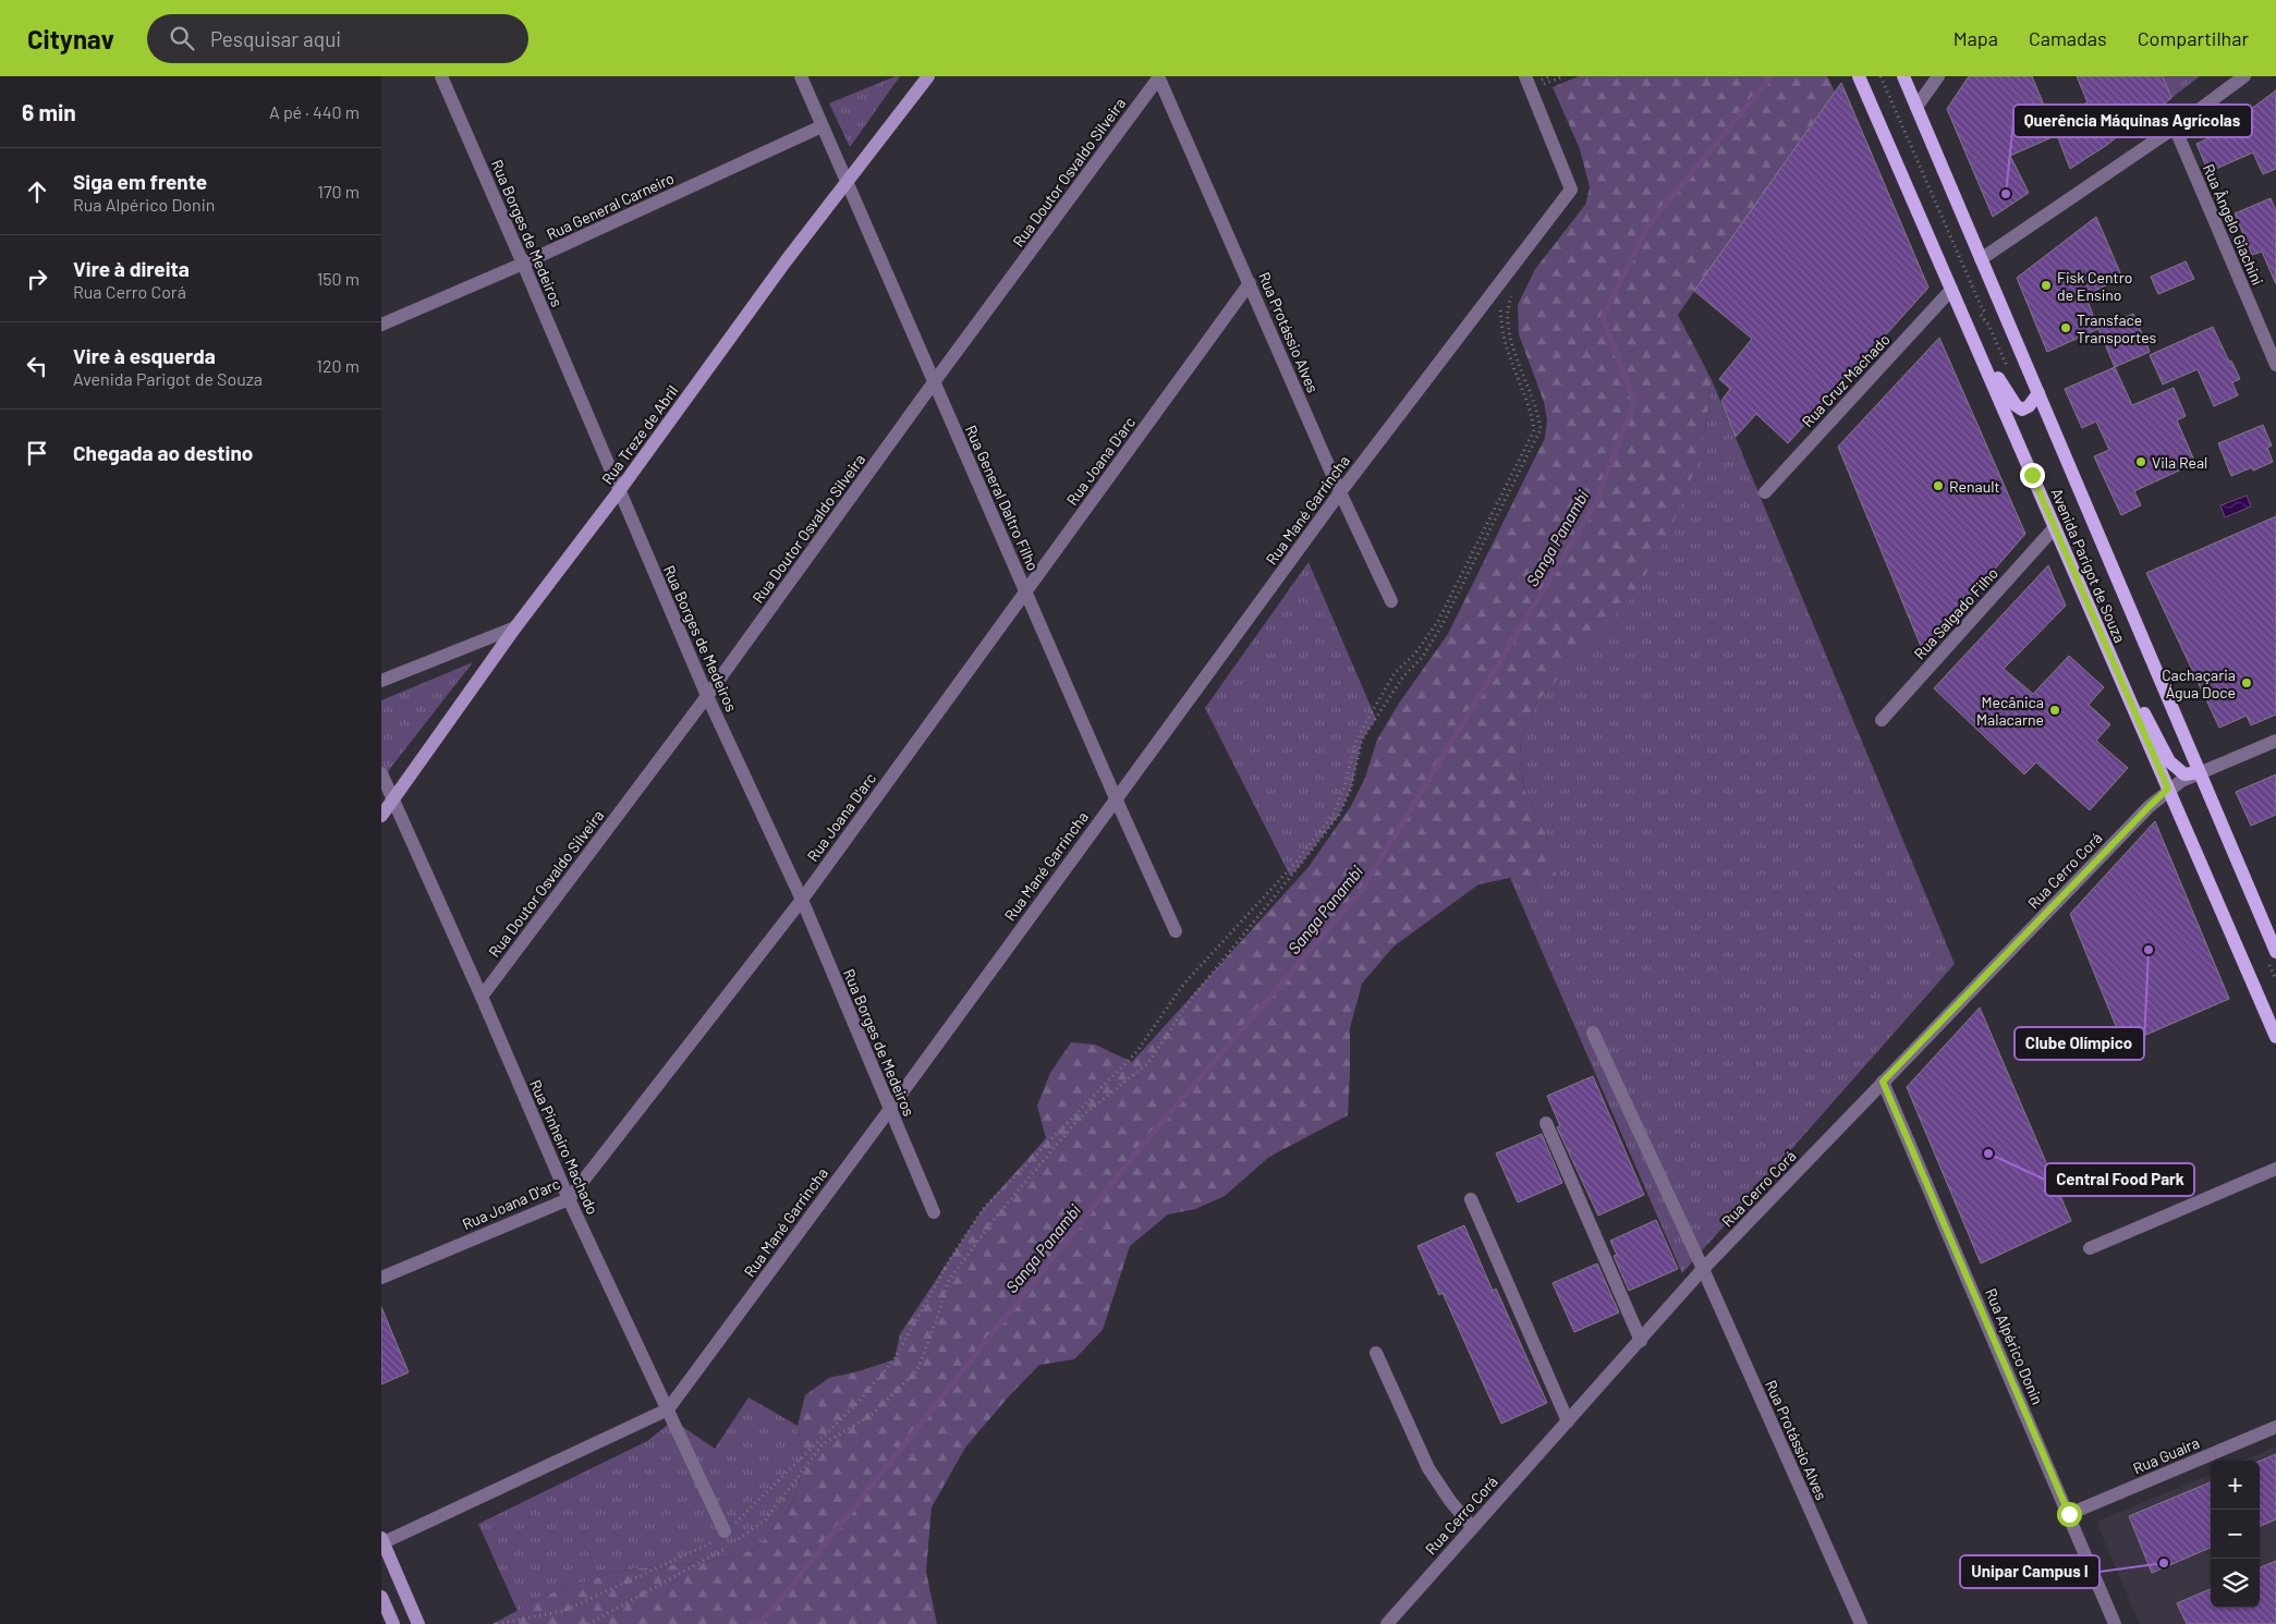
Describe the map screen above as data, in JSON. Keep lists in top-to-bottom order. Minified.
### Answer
{"streets":{"main road":["Avenida Parigot de Souza"],"street":["Rua Doutor Osvaldo Silveira","Rua General Carneiro","Rua Ângelo Giachini","Rua Borges de Medeiros","Rua Protássio Alves","Rua Cruz Machado","Rua Treze de Abril","Rua Joana D'arc","Rua General Daltro Filho","Rua Mané Garrincha","Rua Salgado Filho","Rua Cerro Corá","Rua Pinheiro Machado","Rua Alpérico Donin","Rua Guaíra"]},"crossings":[["Rua Doutor Osvaldo Silveira","Rua Borges de Medeiros"],["Rua Doutor Osvaldo Silveira","Rua Protássio Alves"],["Rua Doutor Osvaldo Silveira","Rua General Daltro Filho"],["Rua Doutor Osvaldo Silveira","Rua Pinheiro Machado"],["Rua General Carneiro","Rua Borges de Medeiros"],["Rua General Carneiro","Rua General Daltro Filho"],["Rua Borges de Medeiros","Rua Treze de Abril"],["Rua Borges de Medeiros","Rua Joana D'arc"],["Rua Borges de Medeiros","Rua Mané Garrincha"],["Rua Protássio Alves","Rua Joana D'arc"],["Rua Protássio Alves","Rua Mané Garrincha"],["Rua Protássio Alves","Rua Cerro Corá"],["Rua Cruz Machado","Avenida Parigot de Souza"],["Rua Treze de Abril","Rua General Daltro Filho"],["Rua Treze de Abril","Rua Pinheiro Machado"],["Rua Joana D'arc","Rua General Daltro Filho"],["Rua Joana D'arc","Rua Pinheiro Machado"],["Rua General Daltro Filho","Rua Mané Garrincha"],["Rua Mané Garrincha","Rua Pinheiro Machado"],["Avenida Parigot de Souza","Rua Salgado Filho"],["Avenida Parigot de Souza","Rua Cerro Corá"],["Rua Cerro Corá","Rua Alpérico Donin"],["Rua Alpérico Donin","Rua Guaíra"]],"water":["Sanga Panambi"],"places":["Querência Máquinas Agrícolas","Fisk Centro de Ensino","Transface Transportes","Vila Real","Renault","Cachaçaria Água Doce","Mecânica Malacarne","Clube Olímpico","Central Food Park","Unipar Campus I"],"page":{"header":"Citynav","search":"Pesquisar aqui","nav":["Mapa","Camadas","Compartilhar"],"heading":["6 min","A pé · 440 m"],"list":[["Siga em frente","Rua Alpérico Donin","170 m"],["Vire à direita","Rua Cerro Corá","150 m"],["Vire à esquerda","Avenida Parigot de Souza","120 m"],"Chegada ao destino"],"map_buttons":["+","−"]}}
